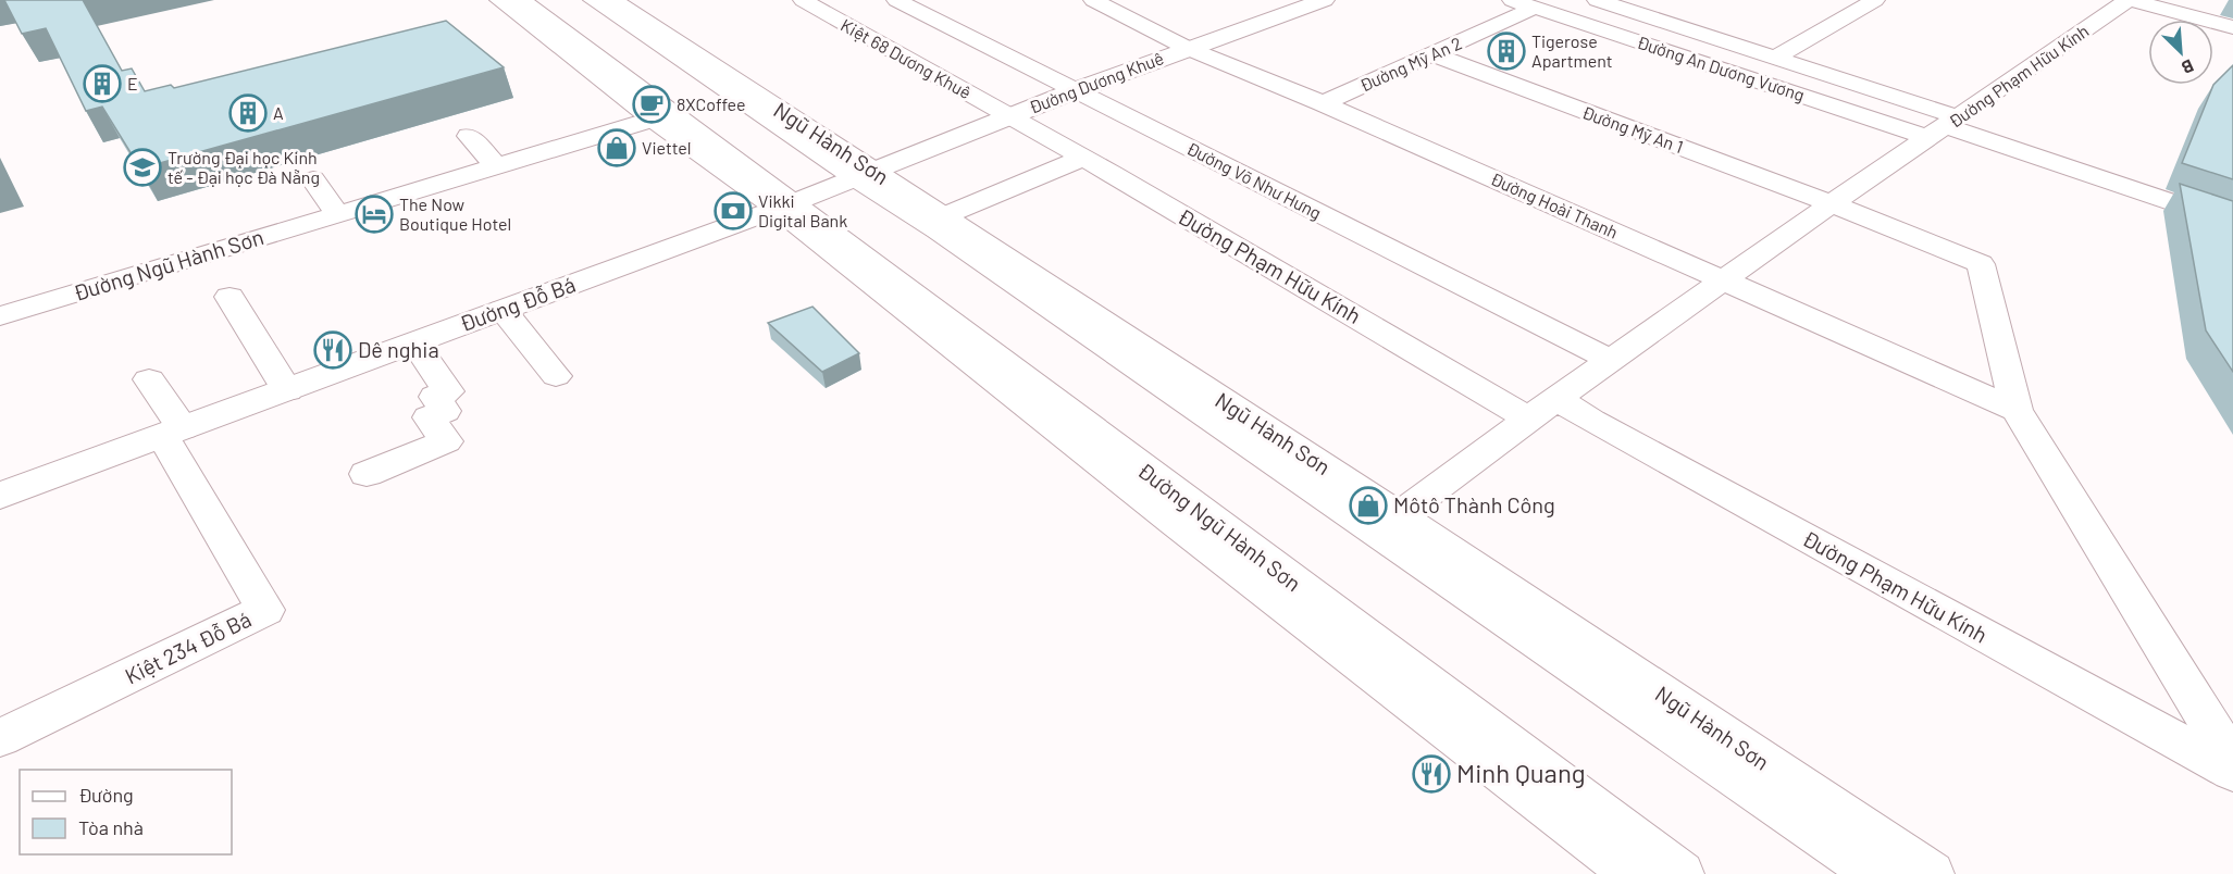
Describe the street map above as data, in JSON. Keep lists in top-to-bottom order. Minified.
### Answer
{"streets":{"main road":["Đường Dương Khuê","Ngũ Hành Sơn","Đường Ngũ Hành Sơn","Đường Đỗ Bá"],"street":["Kiệt 68 Dương Khuê","Đường Mỹ An 2","Đường An Dương Vương","Đường Phạm Hữu Kính","Đường Mỹ An 1","Đường Võ Như Hưng","Đường Hoài Thanh","Kiệt 234 Đỗ Bá"]},"crossings":[["Kiệt 68 Dương Khuê","Đường Phạm Hữu Kính"],["Kiệt 68 Dương Khuê","Đường Dương Khuê"],["Đường Mỹ An 2","Đường An Dương Vương"],["Đường Mỹ An 2","Đường Mỹ An 1"],["Đường Mỹ An 2","Đường Hoài Thanh"],["Đường An Dương Vương","Đường Phạm Hữu Kính"],["Đường Phạm Hữu Kính","Đường Dương Khuê"],["Đường Phạm Hữu Kính","Đường Mỹ An 1"],["Đường Phạm Hữu Kính","Ngũ Hành Sơn"],["Đường Phạm Hữu Kính","Đường Võ Như Hưng"],["Đường Phạm Hữu Kính","Đường Hoài Thanh"],["Đường Dương Khuê","Ngũ Hành Sơn"],["Đường Dương Khuê","Đường Võ Như Hưng"],["Đường Dương Khuê","Đường Hoài Thanh"],["Đường Dương Khuê","Đường Ngũ Hành Sơn"],["Đường Dương Khuê","Đường Đỗ Bá"],["Đường Mỹ An 1","Đường Hoài Thanh"],["Đường Ngũ Hành Sơn","Đường Đỗ Bá"],["Đường Đỗ Bá","Kiệt 234 Đỗ Bá"]],"places":{"building":["Tigerose Apartment","E","A"],"cafe":["8XCoffee"],"shop":["Viettel","Môtô Thành Công"],"school or university":["Trường Đại học Kinh tế - Đại học Đà Nẵng"],"bank":["Vikki Digital Bank"],"hotel":["The Now Boutique Hotel"],"restaurant":["Dê nghia","Minh Quang"]},"legend":["Đường","Tòa nhà"],"north":"bottom right"}
